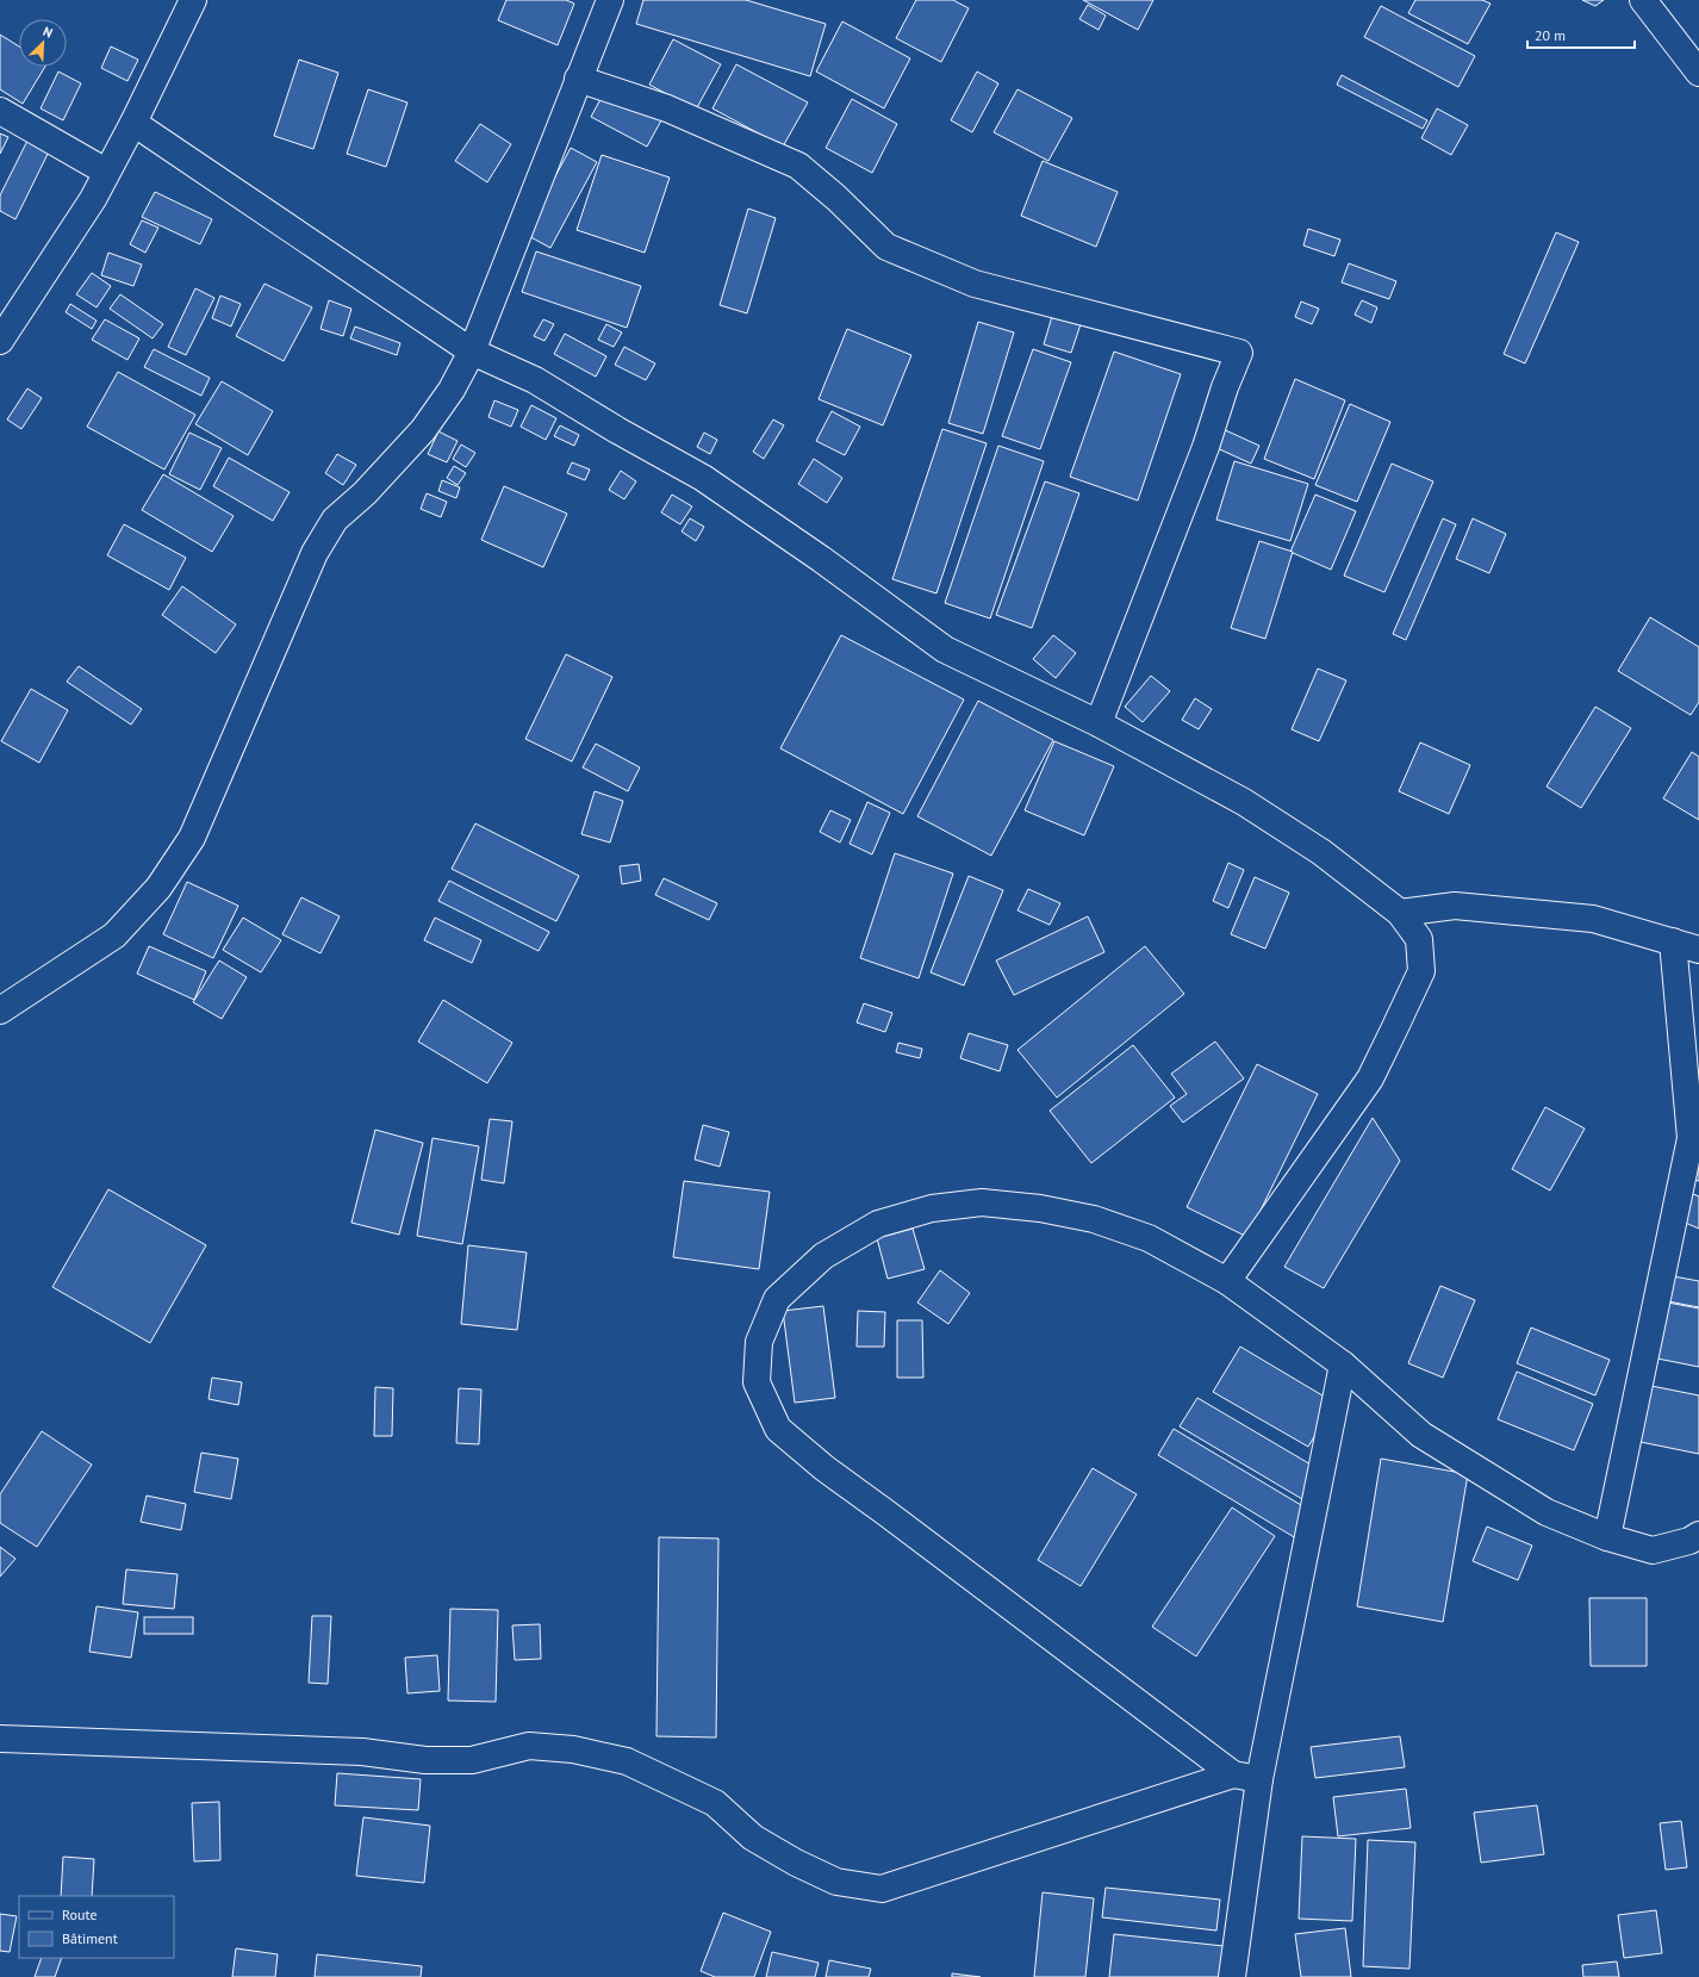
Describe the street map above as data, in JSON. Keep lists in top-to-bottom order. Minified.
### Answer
{"legend":["Route","Bâtiment"],"scale_bar":"20 m","north":"top right"}
